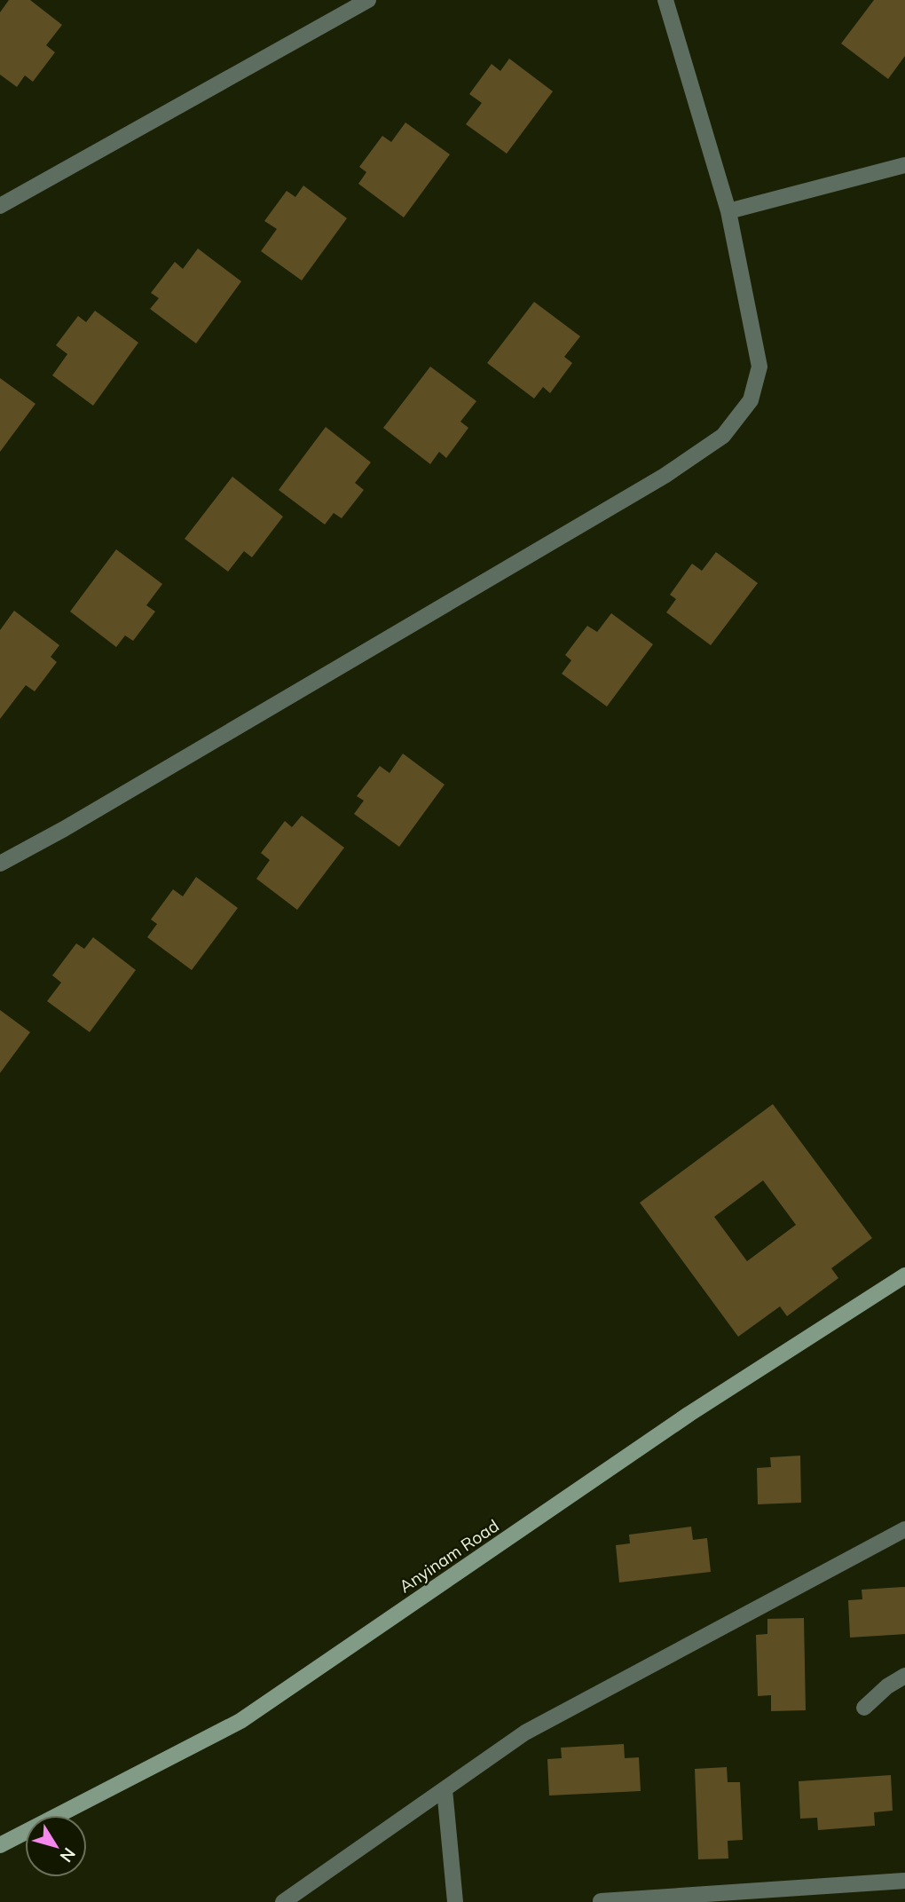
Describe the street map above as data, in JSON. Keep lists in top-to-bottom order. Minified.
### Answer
{"streets":{"street":["Anyinam Road"]},"north":"bottom right"}
